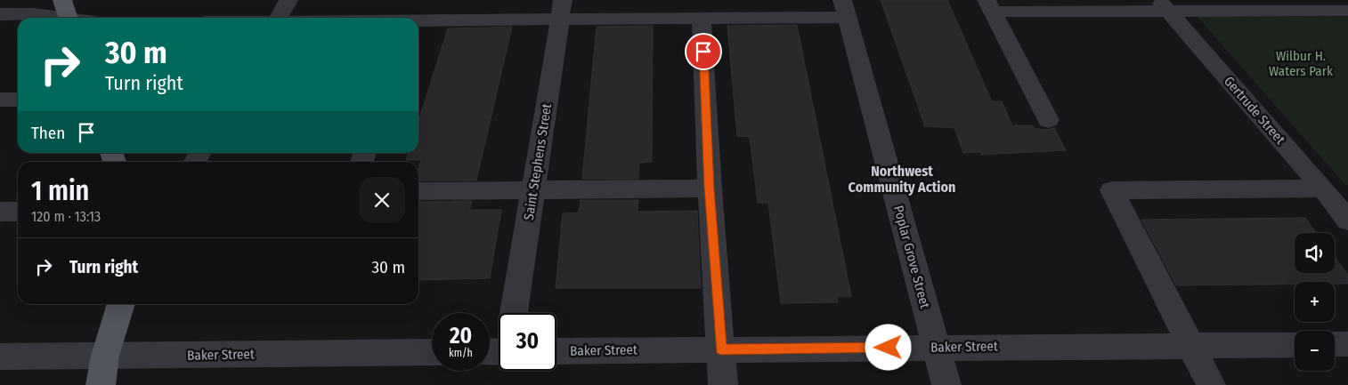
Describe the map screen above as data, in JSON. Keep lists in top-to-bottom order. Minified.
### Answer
{"streets":{"street":["Gertrude Street","Saint Stephens Street","Poplar Grove Street","Baker Street"]},"crossings":[["Poplar Grove Street","Baker Street"]],"districts":["Northwest Community Action"],"parks":["Wilbur H. Waters Park"],"page":{"turn":["30 m","Turn right"],"then":"Then","heading":["1 min","120 m · 13:13"],"map_buttons":["+","−"],"list":[{"name":"Turn right","value":"30 m"}],"speed":"20 km/h","limit":"30"}}
